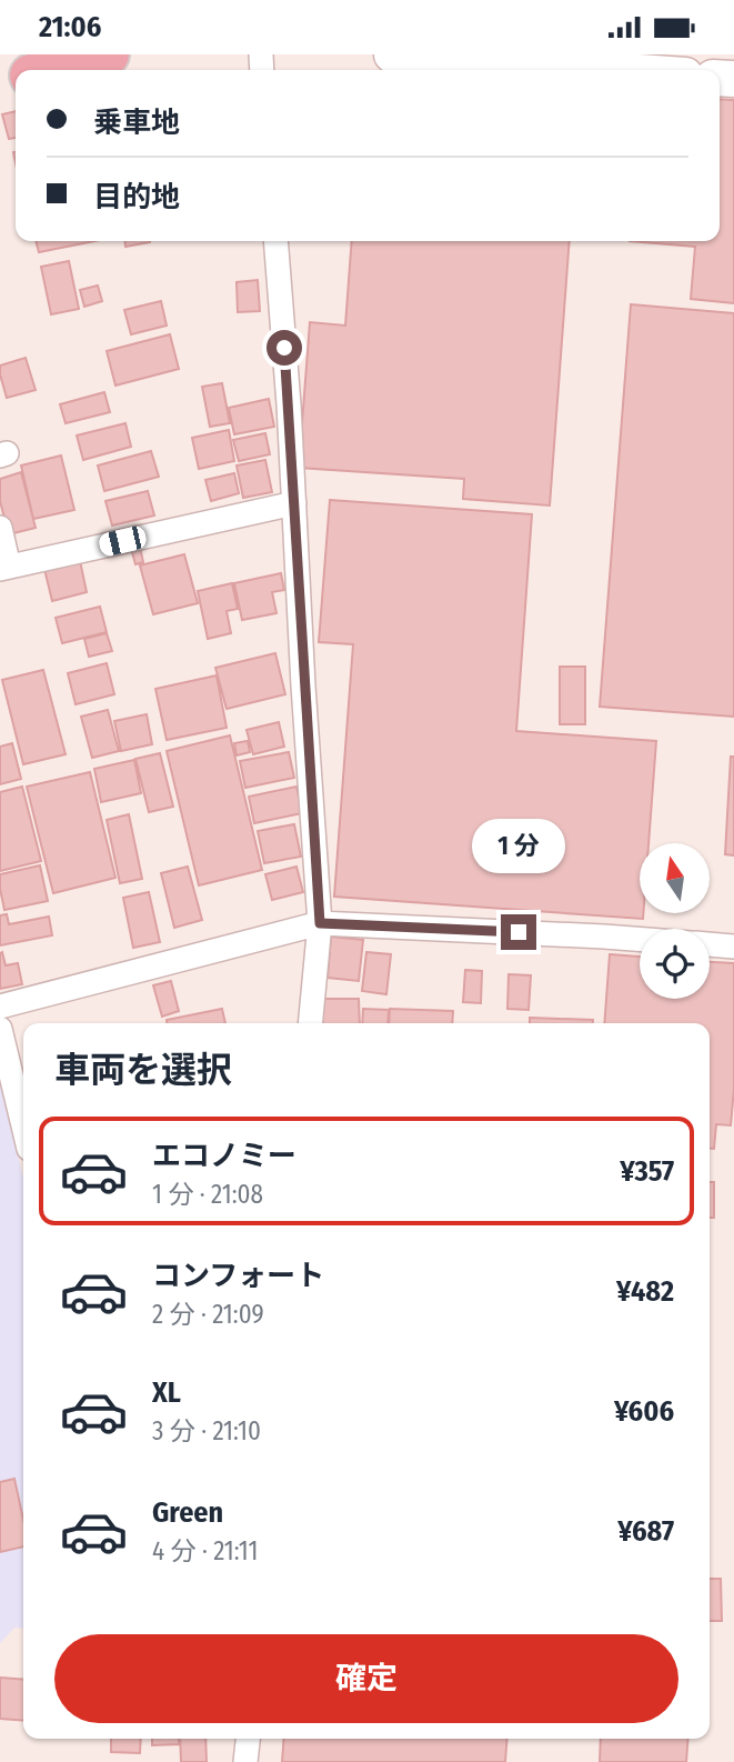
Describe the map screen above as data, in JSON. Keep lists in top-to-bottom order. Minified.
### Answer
{"north":"top","page":{"status":"21:06","banner":["乗車地","目的地"],"bubble":"1 分","heading":"車両を選択","list":[{"name":"エコノミー","note":"1 分 · 21:08","value":"¥357"},{"name":"コンフォート","note":"2 分 · 21:09","value":"¥482"},{"name":"XL","note":"3 分 · 21:10","value":"¥606"},{"name":"Green","note":"4 分 · 21:11","value":"¥687"}],"buttons":"確定"}}
